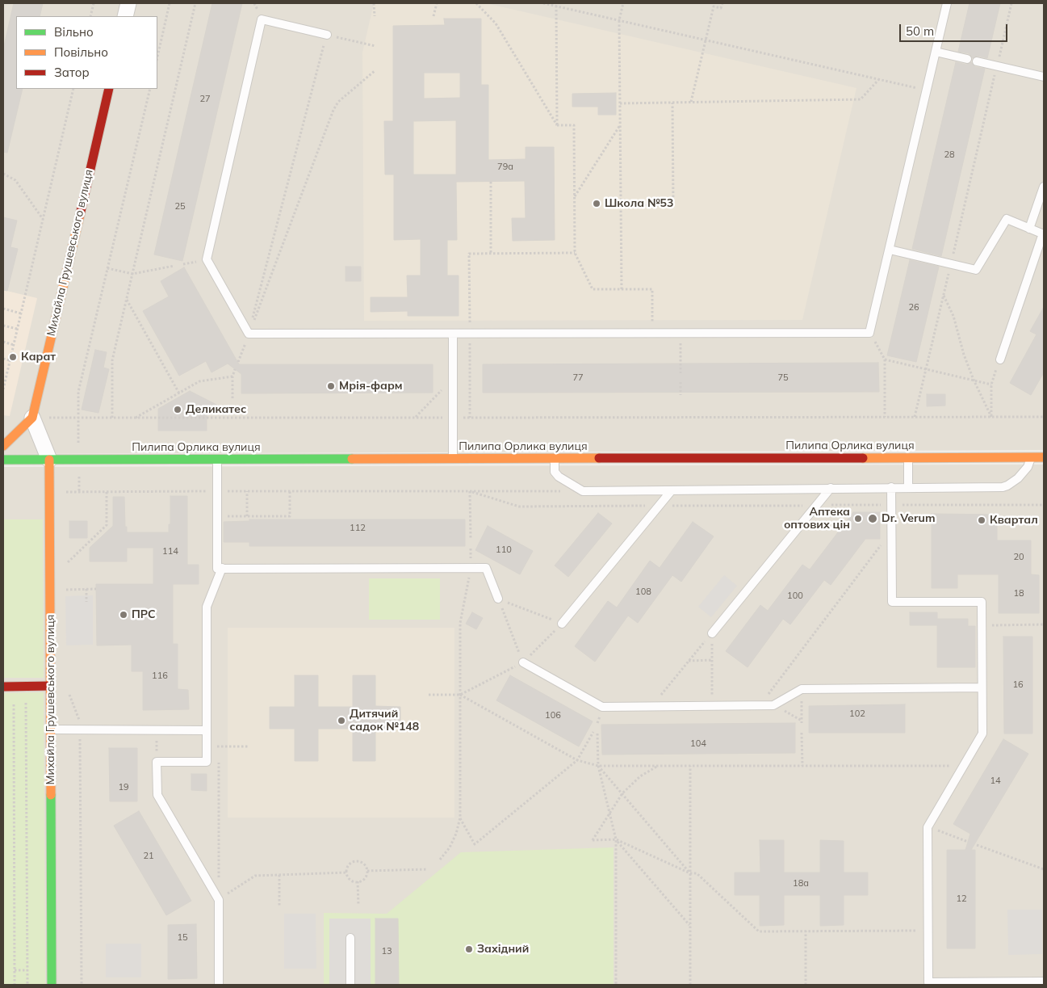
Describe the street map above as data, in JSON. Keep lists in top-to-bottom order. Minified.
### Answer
{"streets":{"street":["Михайла Грушевського вулиця","Пилипа Орлика вулиця"]},"crossings":[["Михайла Грушевського вулиця","Пилипа Орлика вулиця"]],"places":["Школа №53","Карат","Мрія-фарм","Деликатес","Аптека оптових цін","Dr. Verum","Квартал","ПРС","Дитячий садок №148","Західний"],"house_numbers":["27","28","79а","25","26","77","75","112","110","114","20","108","18","100","116","16","102","106","104","14","19","21","18а","12","15","13"],"legend":["Вільно","Повільно","Затор"],"scale_bar":"50 m"}
